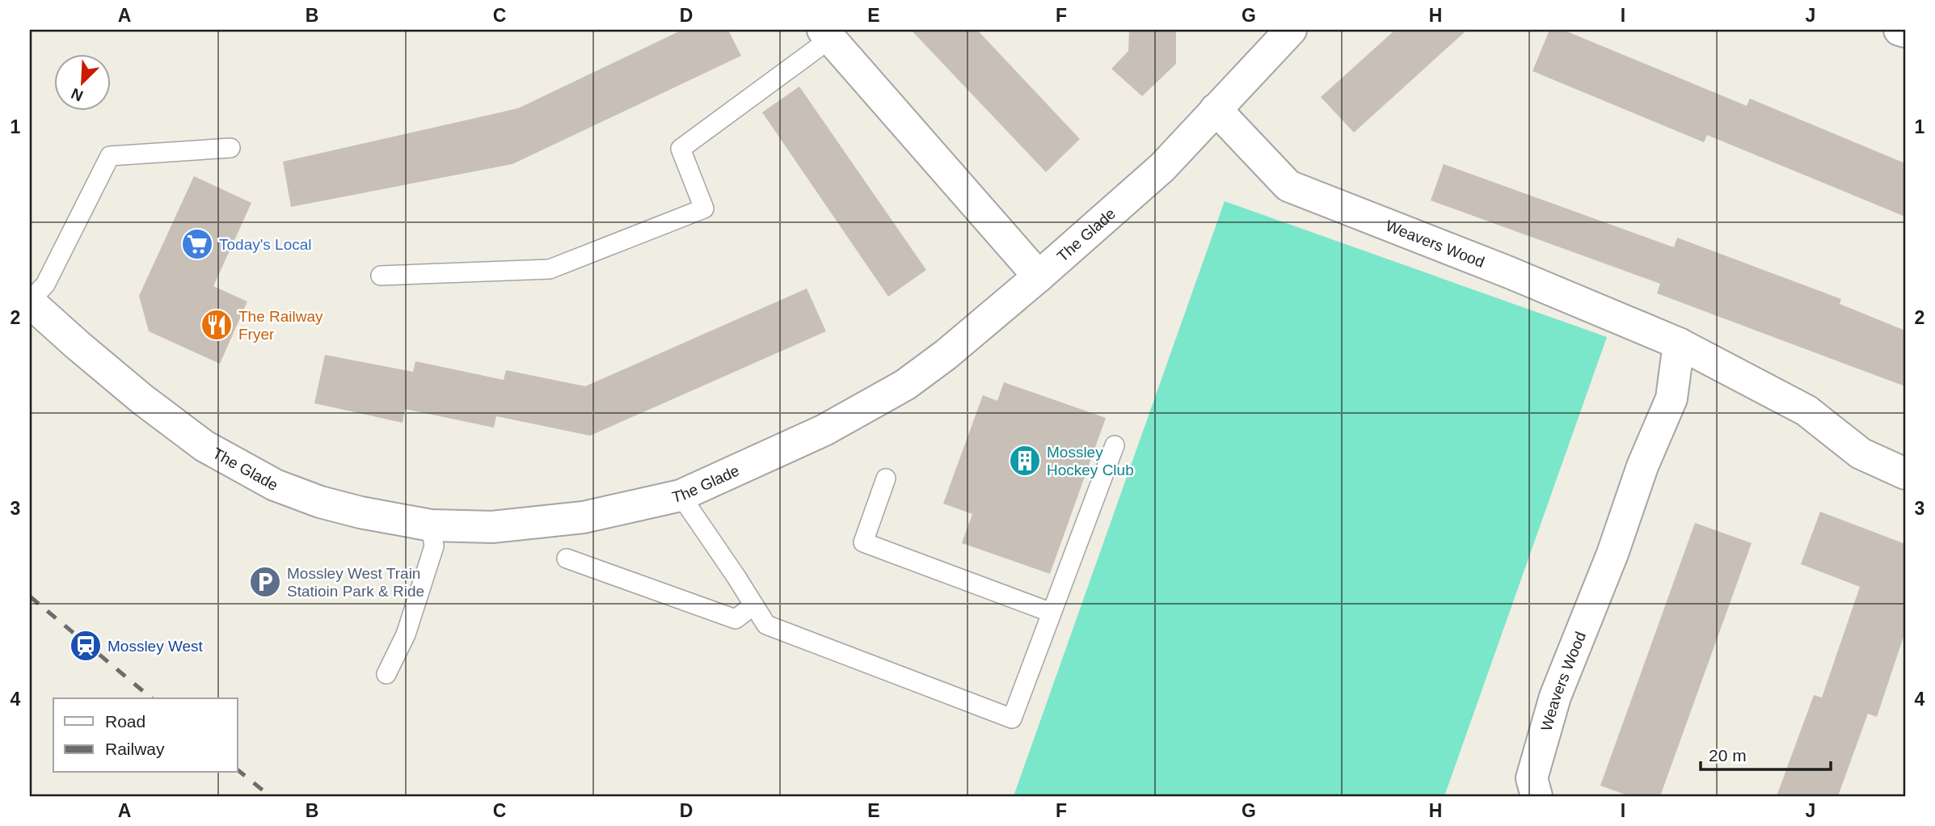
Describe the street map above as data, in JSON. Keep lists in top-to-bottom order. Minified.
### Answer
{"streets":{"street":["The Glade","Weavers Wood"]},"crossings":[["The Glade","Weavers Wood"]],"places":{"supermarket":["Today's Local"],"restaurant":["The Railway Fryer"],"building":["Mossley Hockey Club"],"parking":["Mossley West Train Statioin Park & Ride"],"station":["Mossley West"]},"legend":["Road","Railway"],"scale_bar":"20 m","north":"bottom left","grid":{"columns":["A","B","C","D","E","F","G","H","I","J"],"rows":["1","2","3","4"]}}
